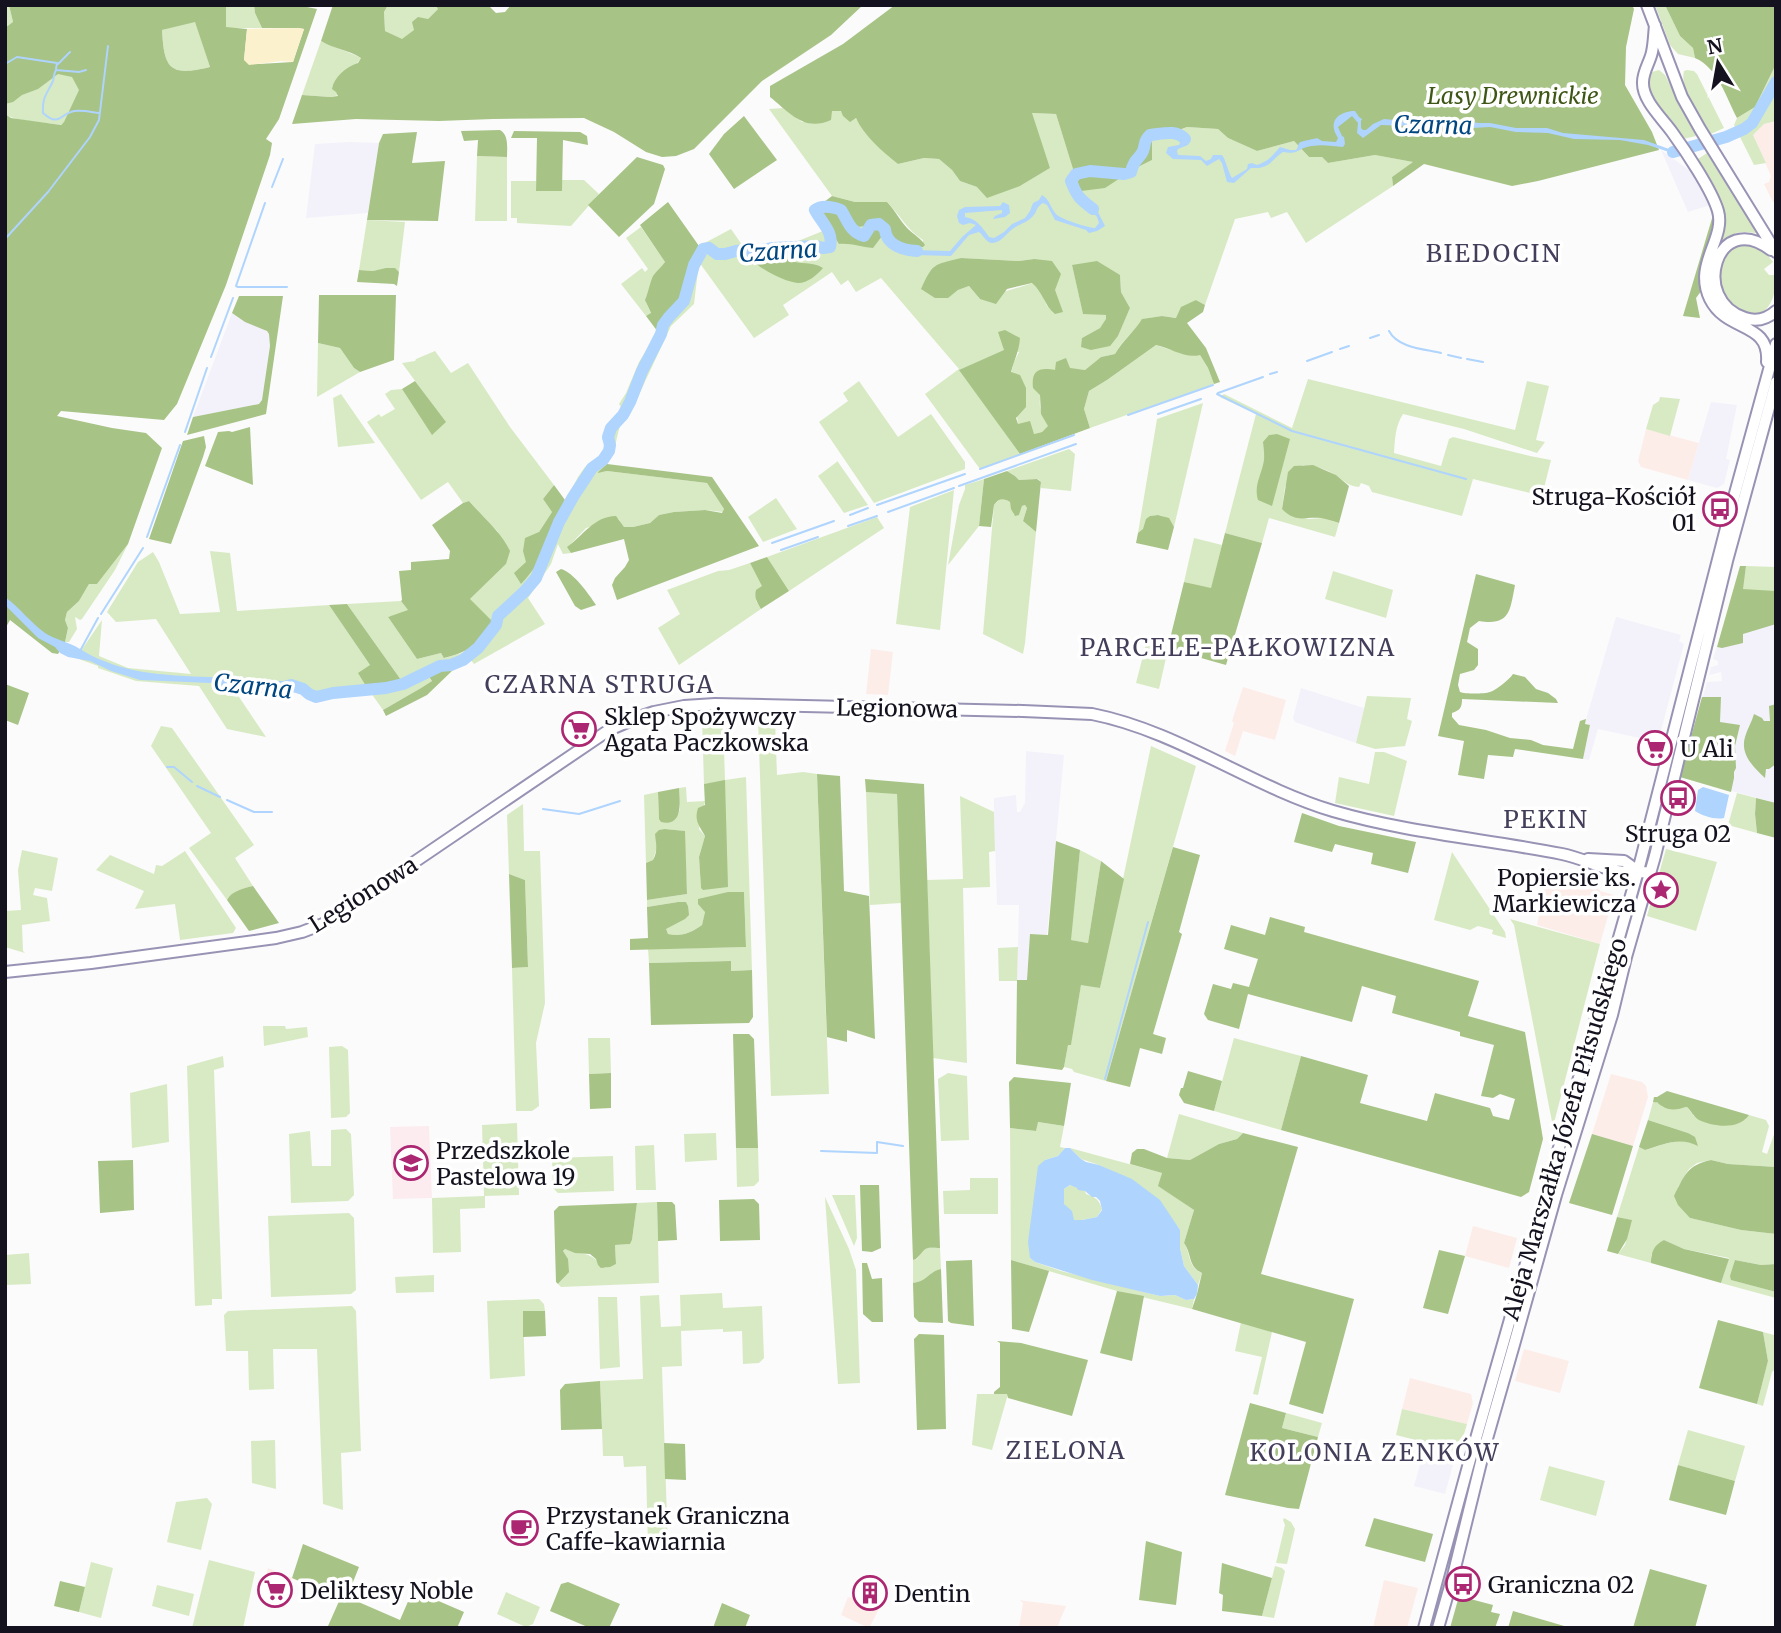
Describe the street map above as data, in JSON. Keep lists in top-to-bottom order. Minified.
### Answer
{"streets":{"main road":["Legionowa","Aleja Marszałka Józefa Piłsudskiego"]},"crossings":[["Legionowa","Aleja Marszałka Józefa Piłsudskiego"]],"districts":["BIEDOCIN","PARCELE-PAŁKOWIZNA","CZARNA STRUGA","PEKIN","ZIELONA","KOLONIA ZENKÓW"],"water":["Czarna"],"parks":["Lasy Drewnickie"],"places":{"bus stop":["Struga-Kościół 01","Struga 02","Graniczna 02"],"supermarket":["Sklep Spożywczy Agata Paczkowska","U Ali","Deliktesy Noble"],"place":["Popiersie ks. Markiewicza"],"school or university":["Przedszkole Pastelowa 19"],"cafe":["Przystanek Graniczna Caffe-kawiarnia"],"building":["Dentin"]},"north":"top"}
